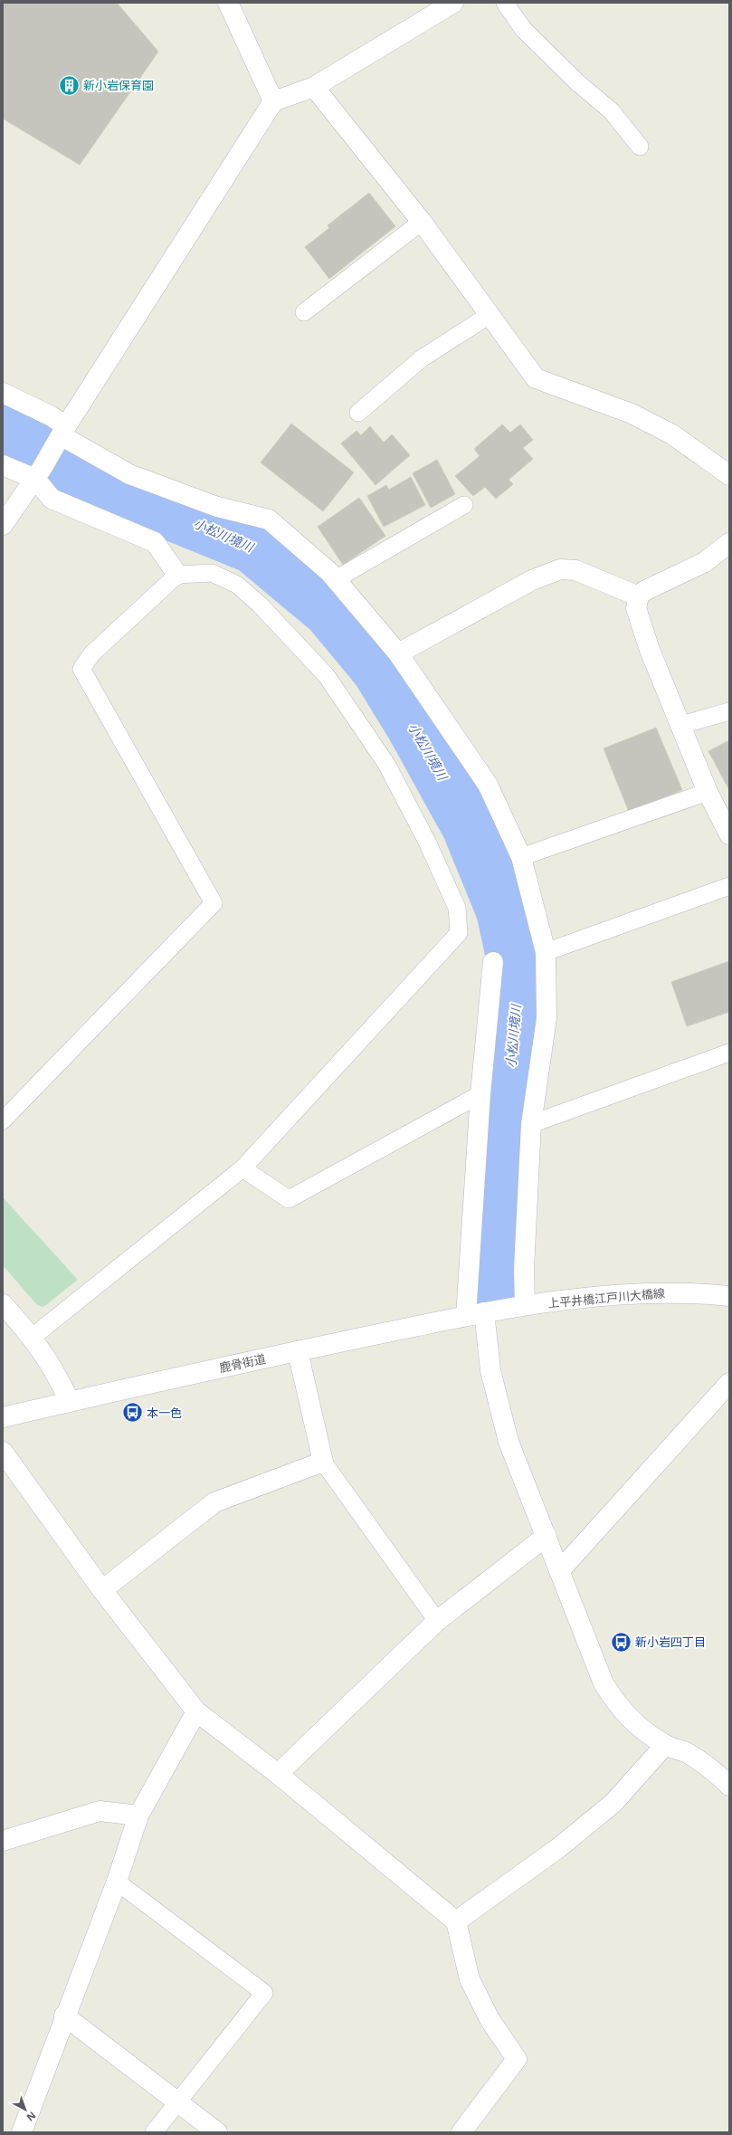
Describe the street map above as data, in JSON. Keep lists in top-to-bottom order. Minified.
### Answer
{"streets":{"street":["上平井橋江戸川大橋線","鹿骨街道"]},"crossings":[["上平井橋江戸川大橋線","鹿骨街道"]],"water":["小松川境川"],"places":{"building":["新小岩保育園"],"bus stop":["本一色","新小岩四丁目"]},"north":"bottom right"}
